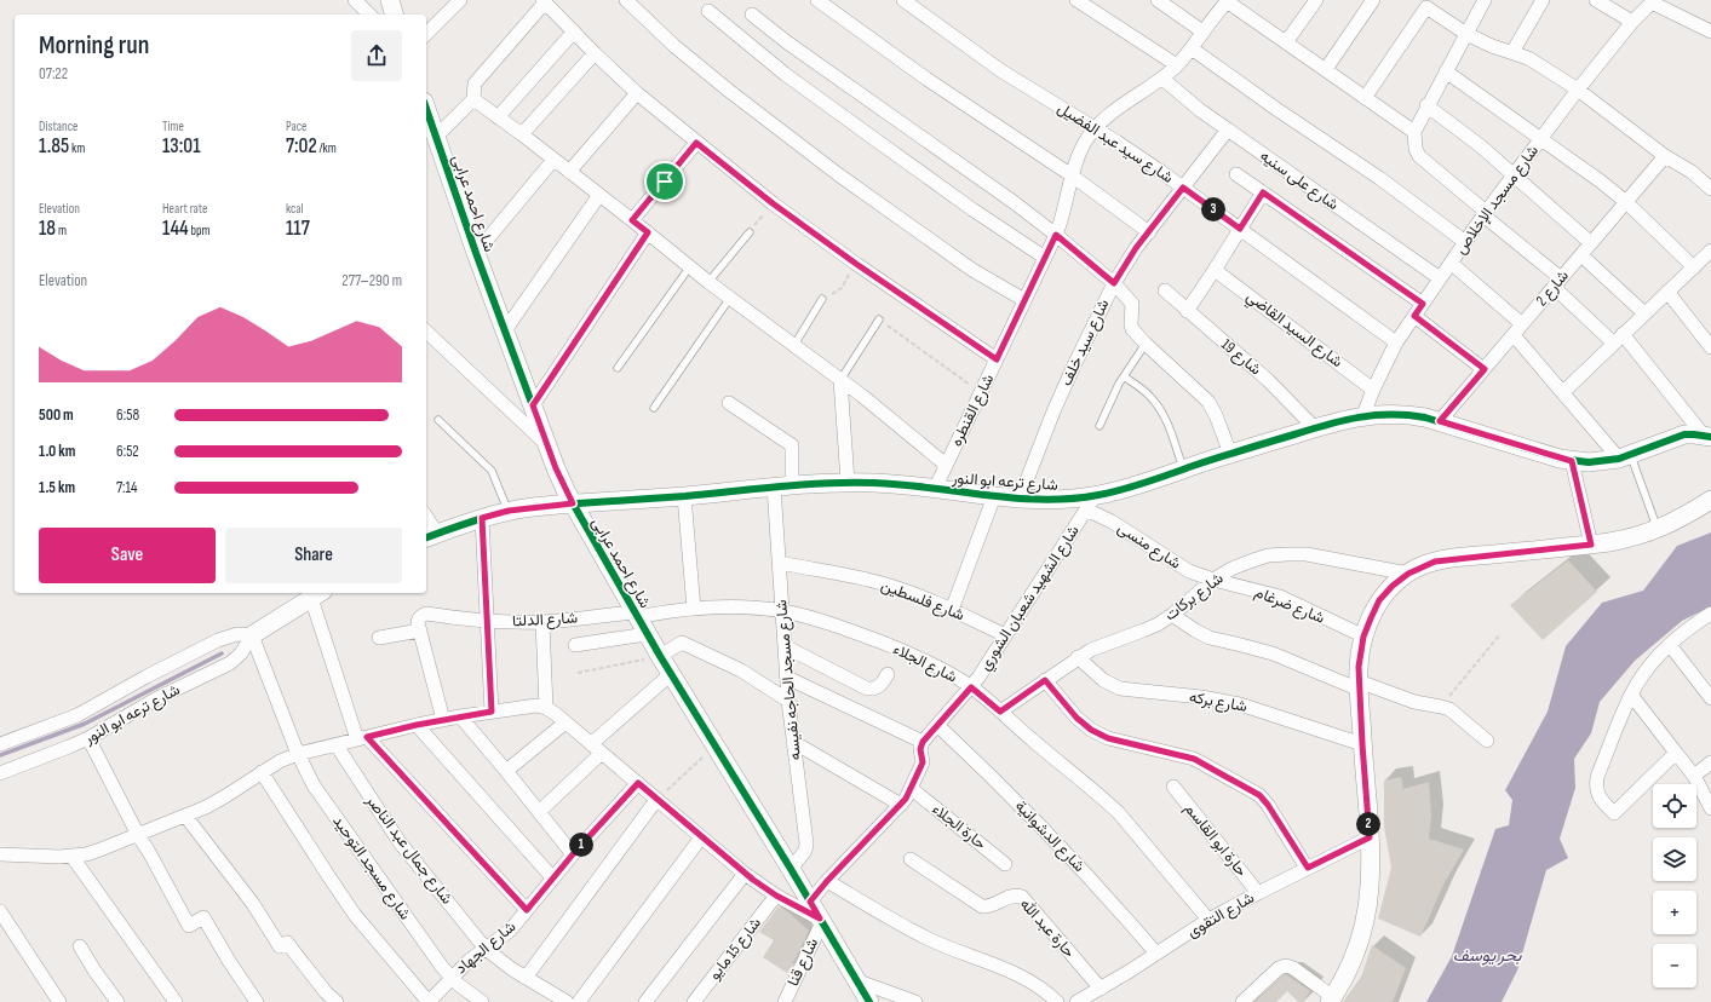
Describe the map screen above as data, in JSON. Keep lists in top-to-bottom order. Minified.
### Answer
{"streets":{"street":["شارع سيد عبد الفضيل","شارع على سنيه","شارع مسجد الإخلاص","شارع احمد عرابى","شارع 2","شارع السيد القاضي","شارع سيد خلف","شارع 19","شارع القنطره","شارع ترعه ابو النور","شارع منسى","شارع بركات","شارع الشهيد شعبان الشوري","شارع فلسطين","شارع ضرغام","شارع الدلتا","شارع الجلاء","شارع مسجد الحاجه نفيسه","شارع بركه","حارة الجلاء","شارع الدشوانية","حارة ابو القاسم","شارع جمال عبد الناصر","شارع مسجد التوحيد","شارع التقوى","حارة عبد الله","شارع الجهاد","شارع 15 مايو","شارع قنا"]},"crossings":[["شارع سيد عبد الفضيل","شارع مسجد الإخلاص"],["شارع سيد عبد الفضيل","شارع سيد خلف"],["شارع سيد عبد الفضيل","شارع القنطره"],["شارع على سنيه","شارع مسجد الإخلاص"],["شارع على سنيه","شارع سيد خلف"],["شارع على سنيه","شارع القنطره"],["شارع مسجد الإخلاص","شارع السيد القاضي"],["شارع مسجد الإخلاص","شارع ترعه ابو النور"],["شارع احمد عرابى","شارع ترعه ابو النور"],["شارع احمد عرابى","شارع الدلتا"],["شارع احمد عرابى","شارع الجلاء"],["شارع احمد عرابى","شارع مسجد الحاجه نفيسه"],["شارع احمد عرابى","شارع قنا"],["شارع 2","شارع ترعه ابو النور"],["شارع سيد خلف","شارع ترعه ابو النور"],["شارع 19","شارع ترعه ابو النور"],["شارع القنطره","شارع ترعه ابو النور"],["شارع ترعه ابو النور","شارع منسى"],["شارع ترعه ابو النور","شارع الشهيد شعبان الشوري"],["شارع ترعه ابو النور","شارع مسجد الحاجه نفيسه"],["شارع ترعه ابو النور","شارع مسجد التوحيد"],["شارع منسى","شارع بركات"],["شارع منسى","شارع الشهيد شعبان الشوري"],["شارع منسى","شارع ضرغام"],["شارع بركات","شارع ضرغام"],["شارع بركات","شارع الجلاء"],["شارع بركات","شارع بركه"],["شارع الشهيد شعبان الشوري","شارع فلسطين"],["شارع الشهيد شعبان الشوري","شارع الجلاء"],["شارع الشهيد شعبان الشوري","شارع الدشوانية"],["شارع فلسطين","شارع مسجد الحاجه نفيسه"],["شارع الدلتا","شارع الجلاء"],["شارع الجلاء","شارع مسجد الحاجه نفيسه"],["شارع الجلاء","شارع التقوى"],["شارع الدشوانية","شارع التقوى"],["حارة ابو القاسم","شارع التقوى"],["شارع جمال عبد الناصر","شارع الجهاد"],["شارع مسجد التوحيد","شارع الجهاد"],["شارع التقوى","حارة عبد الله"]],"water":["بحر يوسف"],"page":{"heading":["Morning run","07:22"],"stats":[["Distance","1.85 km"],["Time","13:01"],["Pace","7:02 /km"],["Elevation","18 m"],["Heart rate","144 bpm"],["kcal","117"]],"pins":["3","2","1"],"chart":["Elevation","277–290 m"],"list":[{"name":"500 m","note":"6:58"},{"name":"1.0 km","note":"6:52"},{"name":"1.5 km","note":"7:14"}],"buttons":["Save","Share"],"map_buttons":["+","−"]}}
